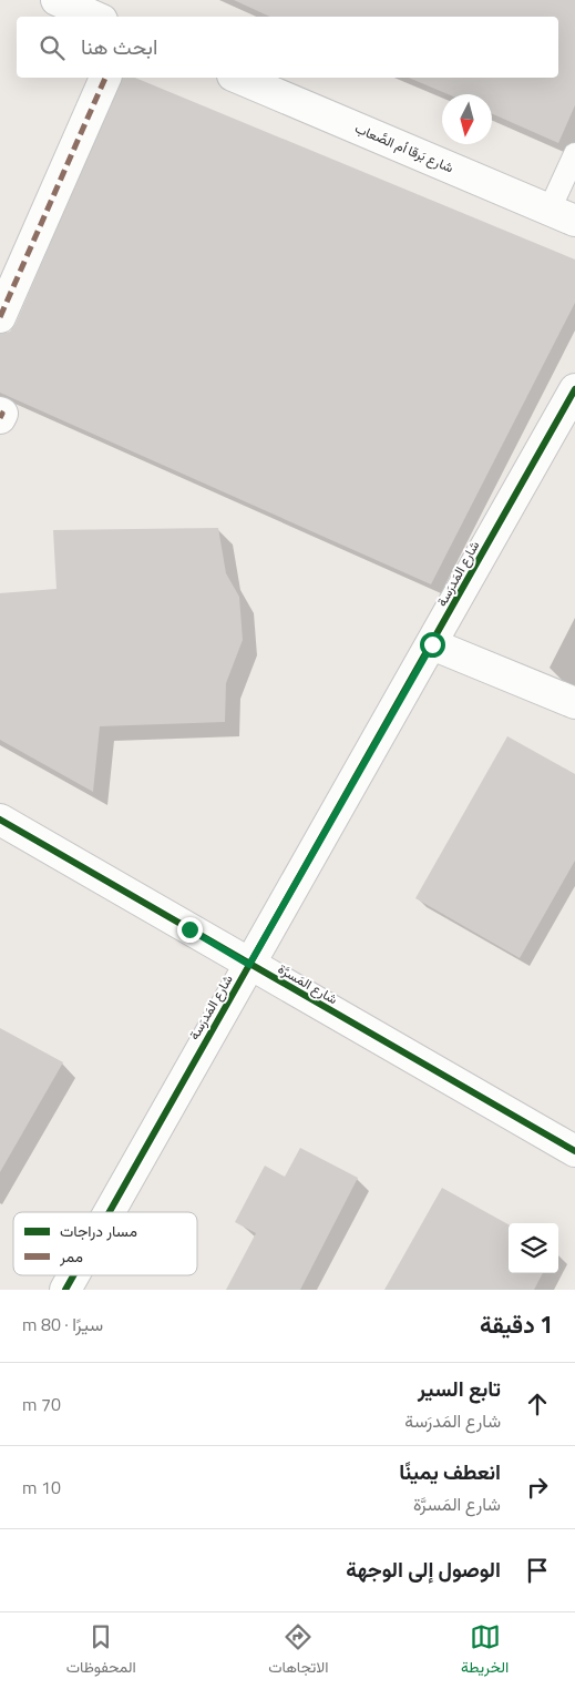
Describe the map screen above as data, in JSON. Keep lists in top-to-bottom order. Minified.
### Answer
{"streets":{"street":["شارع بَرقا أم الصَّعاب","شارع المَدرَسة","شارع المَسرَّة"]},"crossings":[["شارع المَدرَسة","شارع المَسرَّة"]],"legend":["مسار دراجات","ممر"],"north":"bottom","page":{"search":"ابحث هنا","heading":["1 دقيقة","سيرًا · 80 m"],"list":[["تابع السير","شارع المَدرَسة","70 m"],["انعطف يمينًا","شارع المَسرَّة","10 m"],"الوصول إلى الوجهة"],"nav":["الخريطة","الاتجاهات","المحفوظات"]}}
